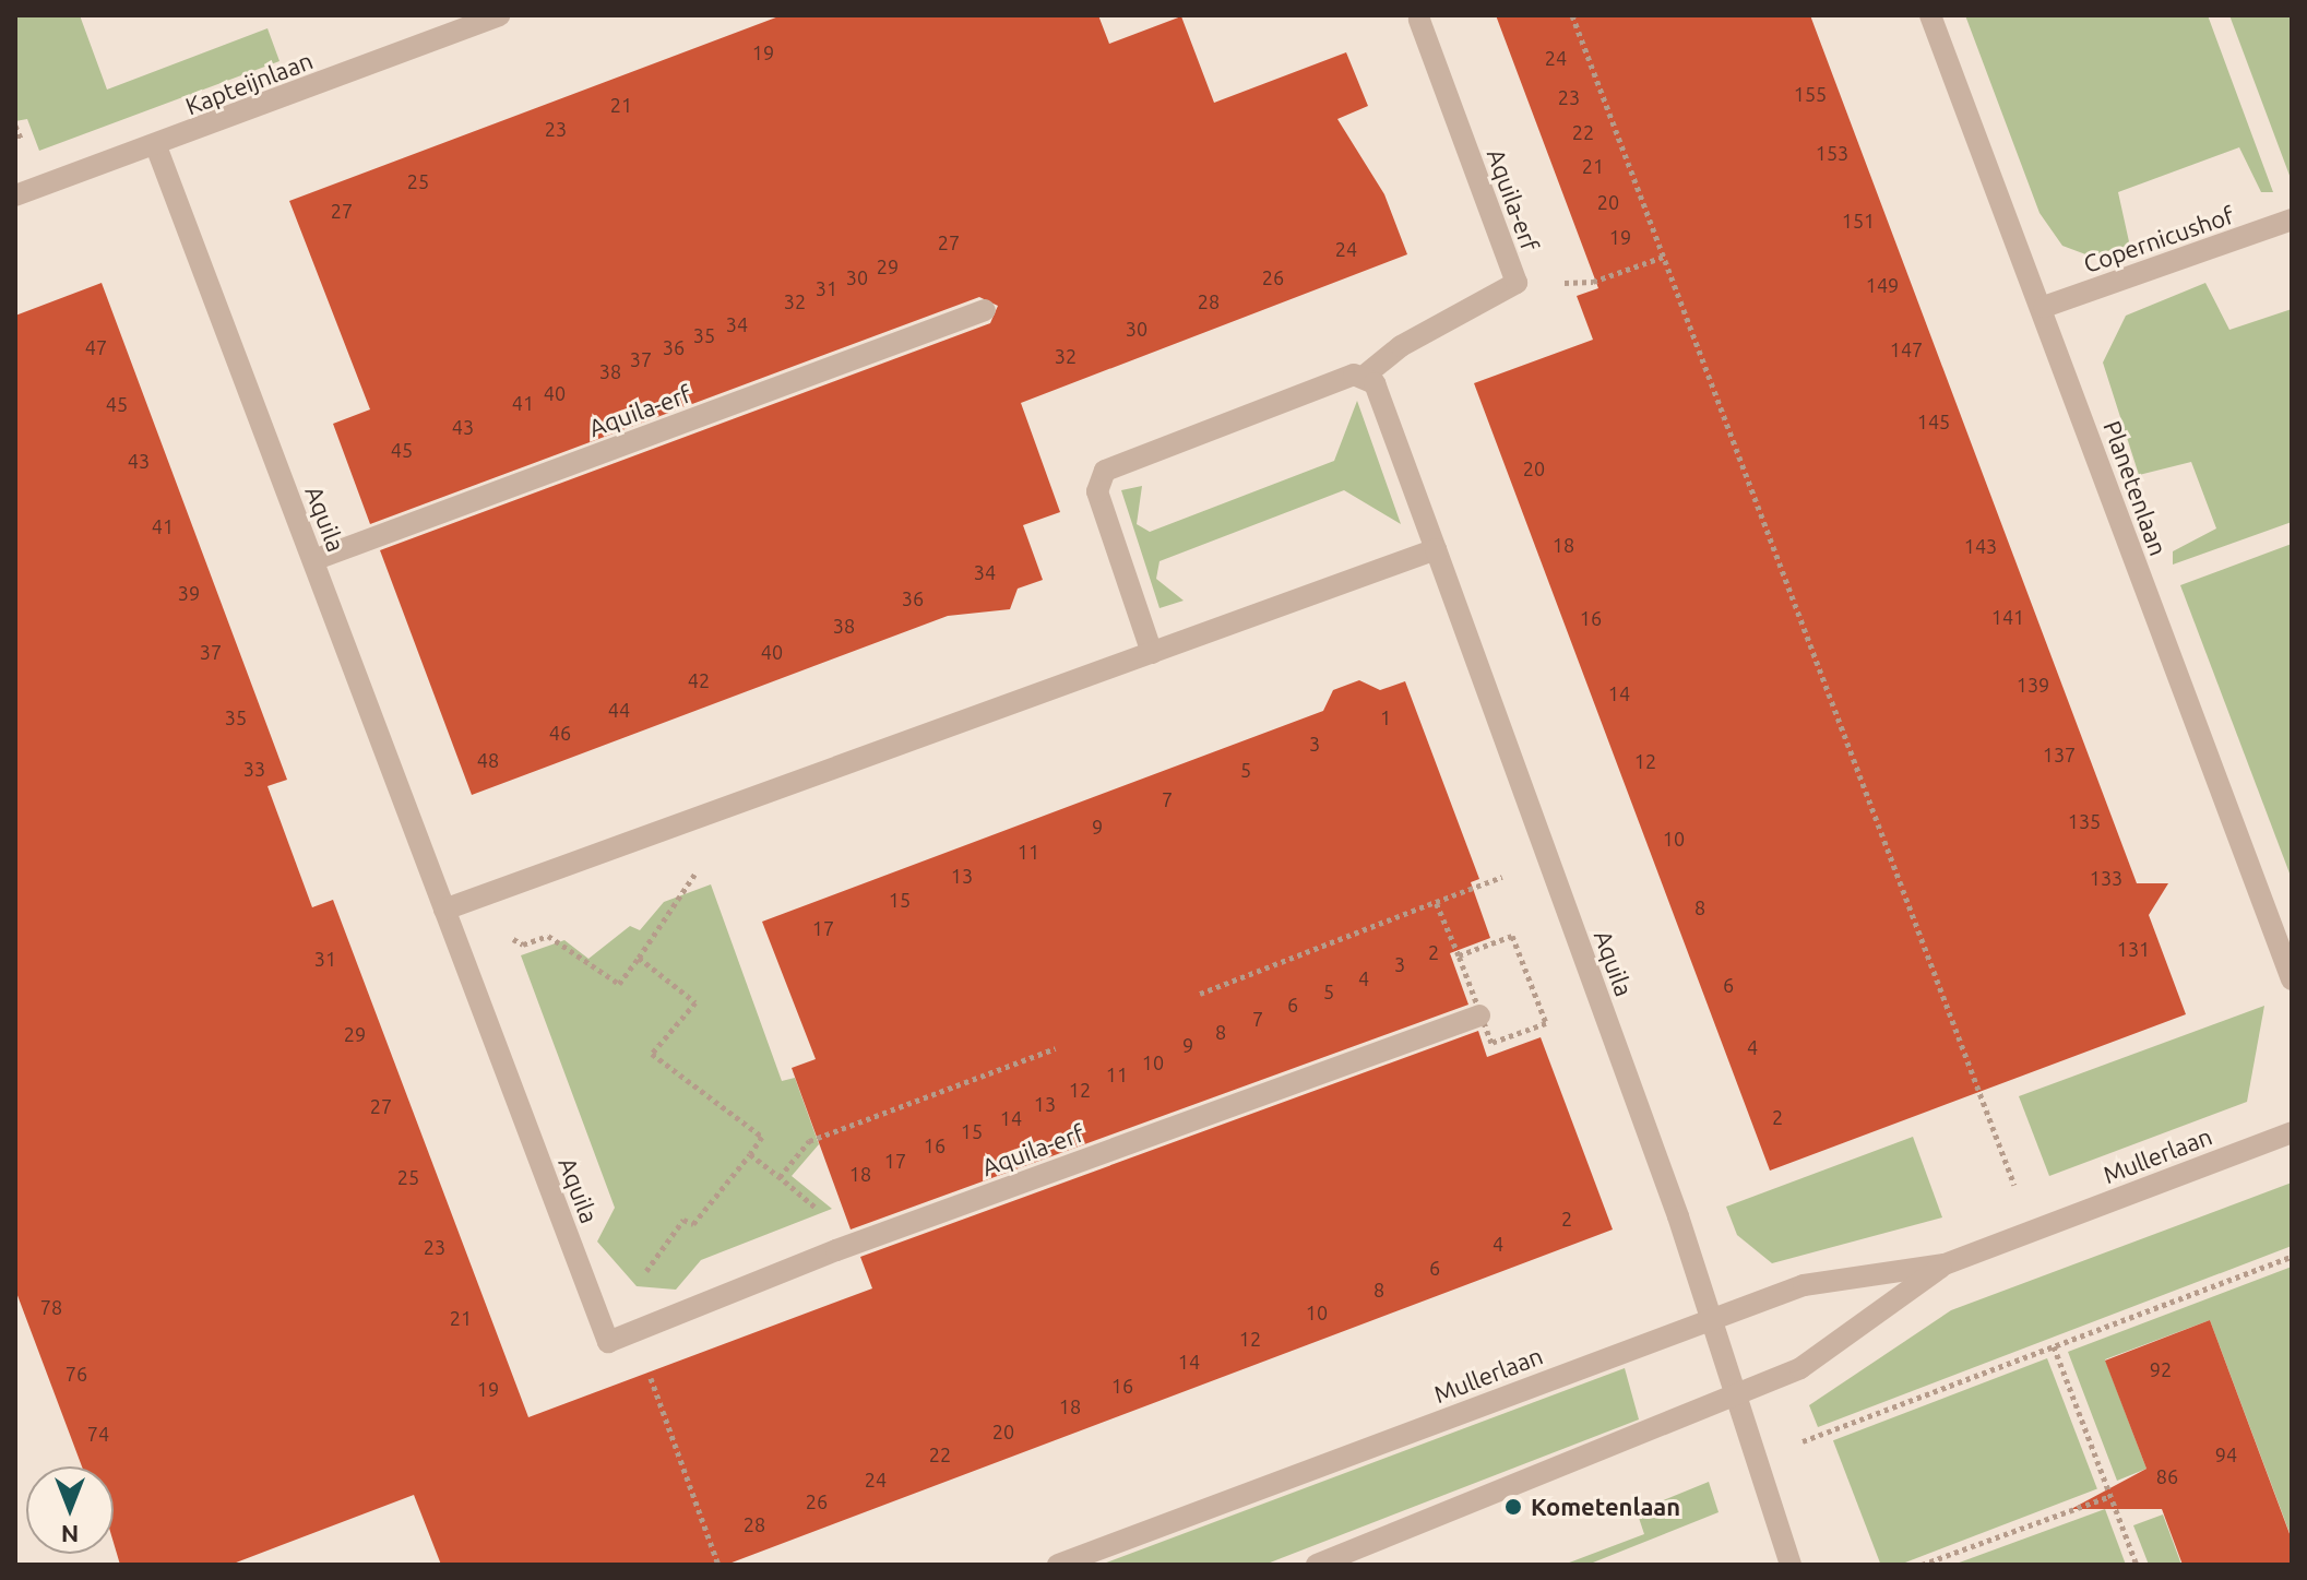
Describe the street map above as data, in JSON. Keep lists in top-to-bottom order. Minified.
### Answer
{"streets":{"street":["Kapteijnlaan","Aquila-erf","Copernicushof","Planetenlaan","Aquila","Mullerlaan"]},"crossings":[["Kapteijnlaan","Aquila"],["Aquila-erf","Aquila"],["Copernicushof","Planetenlaan"],["Aquila","Mullerlaan"]],"places":["Kometenlaan"],"house_numbers":["19","24","155","23","21","23","22","153","21","25","20","27","151","19","27","24","29","30","26","149","31","32","28","34","30","35","47","36","147","32","37","38","40","41","45","145","43","45","43","20","41","18","143","34","39","36","141","16","38","37","40","42","139","14","44","35","1","46","3","137","48","12","33","5","7","135","9","10","11","13","133","15","8","17","131","2","31","3","4","6","5","6","7","8","29","9","4","10","11","12","13","27","2","14","15","16","17","18","25","2","4","23","6","8","78","10","21","12","14","92","76","16","19","18","20","74","22","94","86","24","26","28"],"north":"bottom"}
